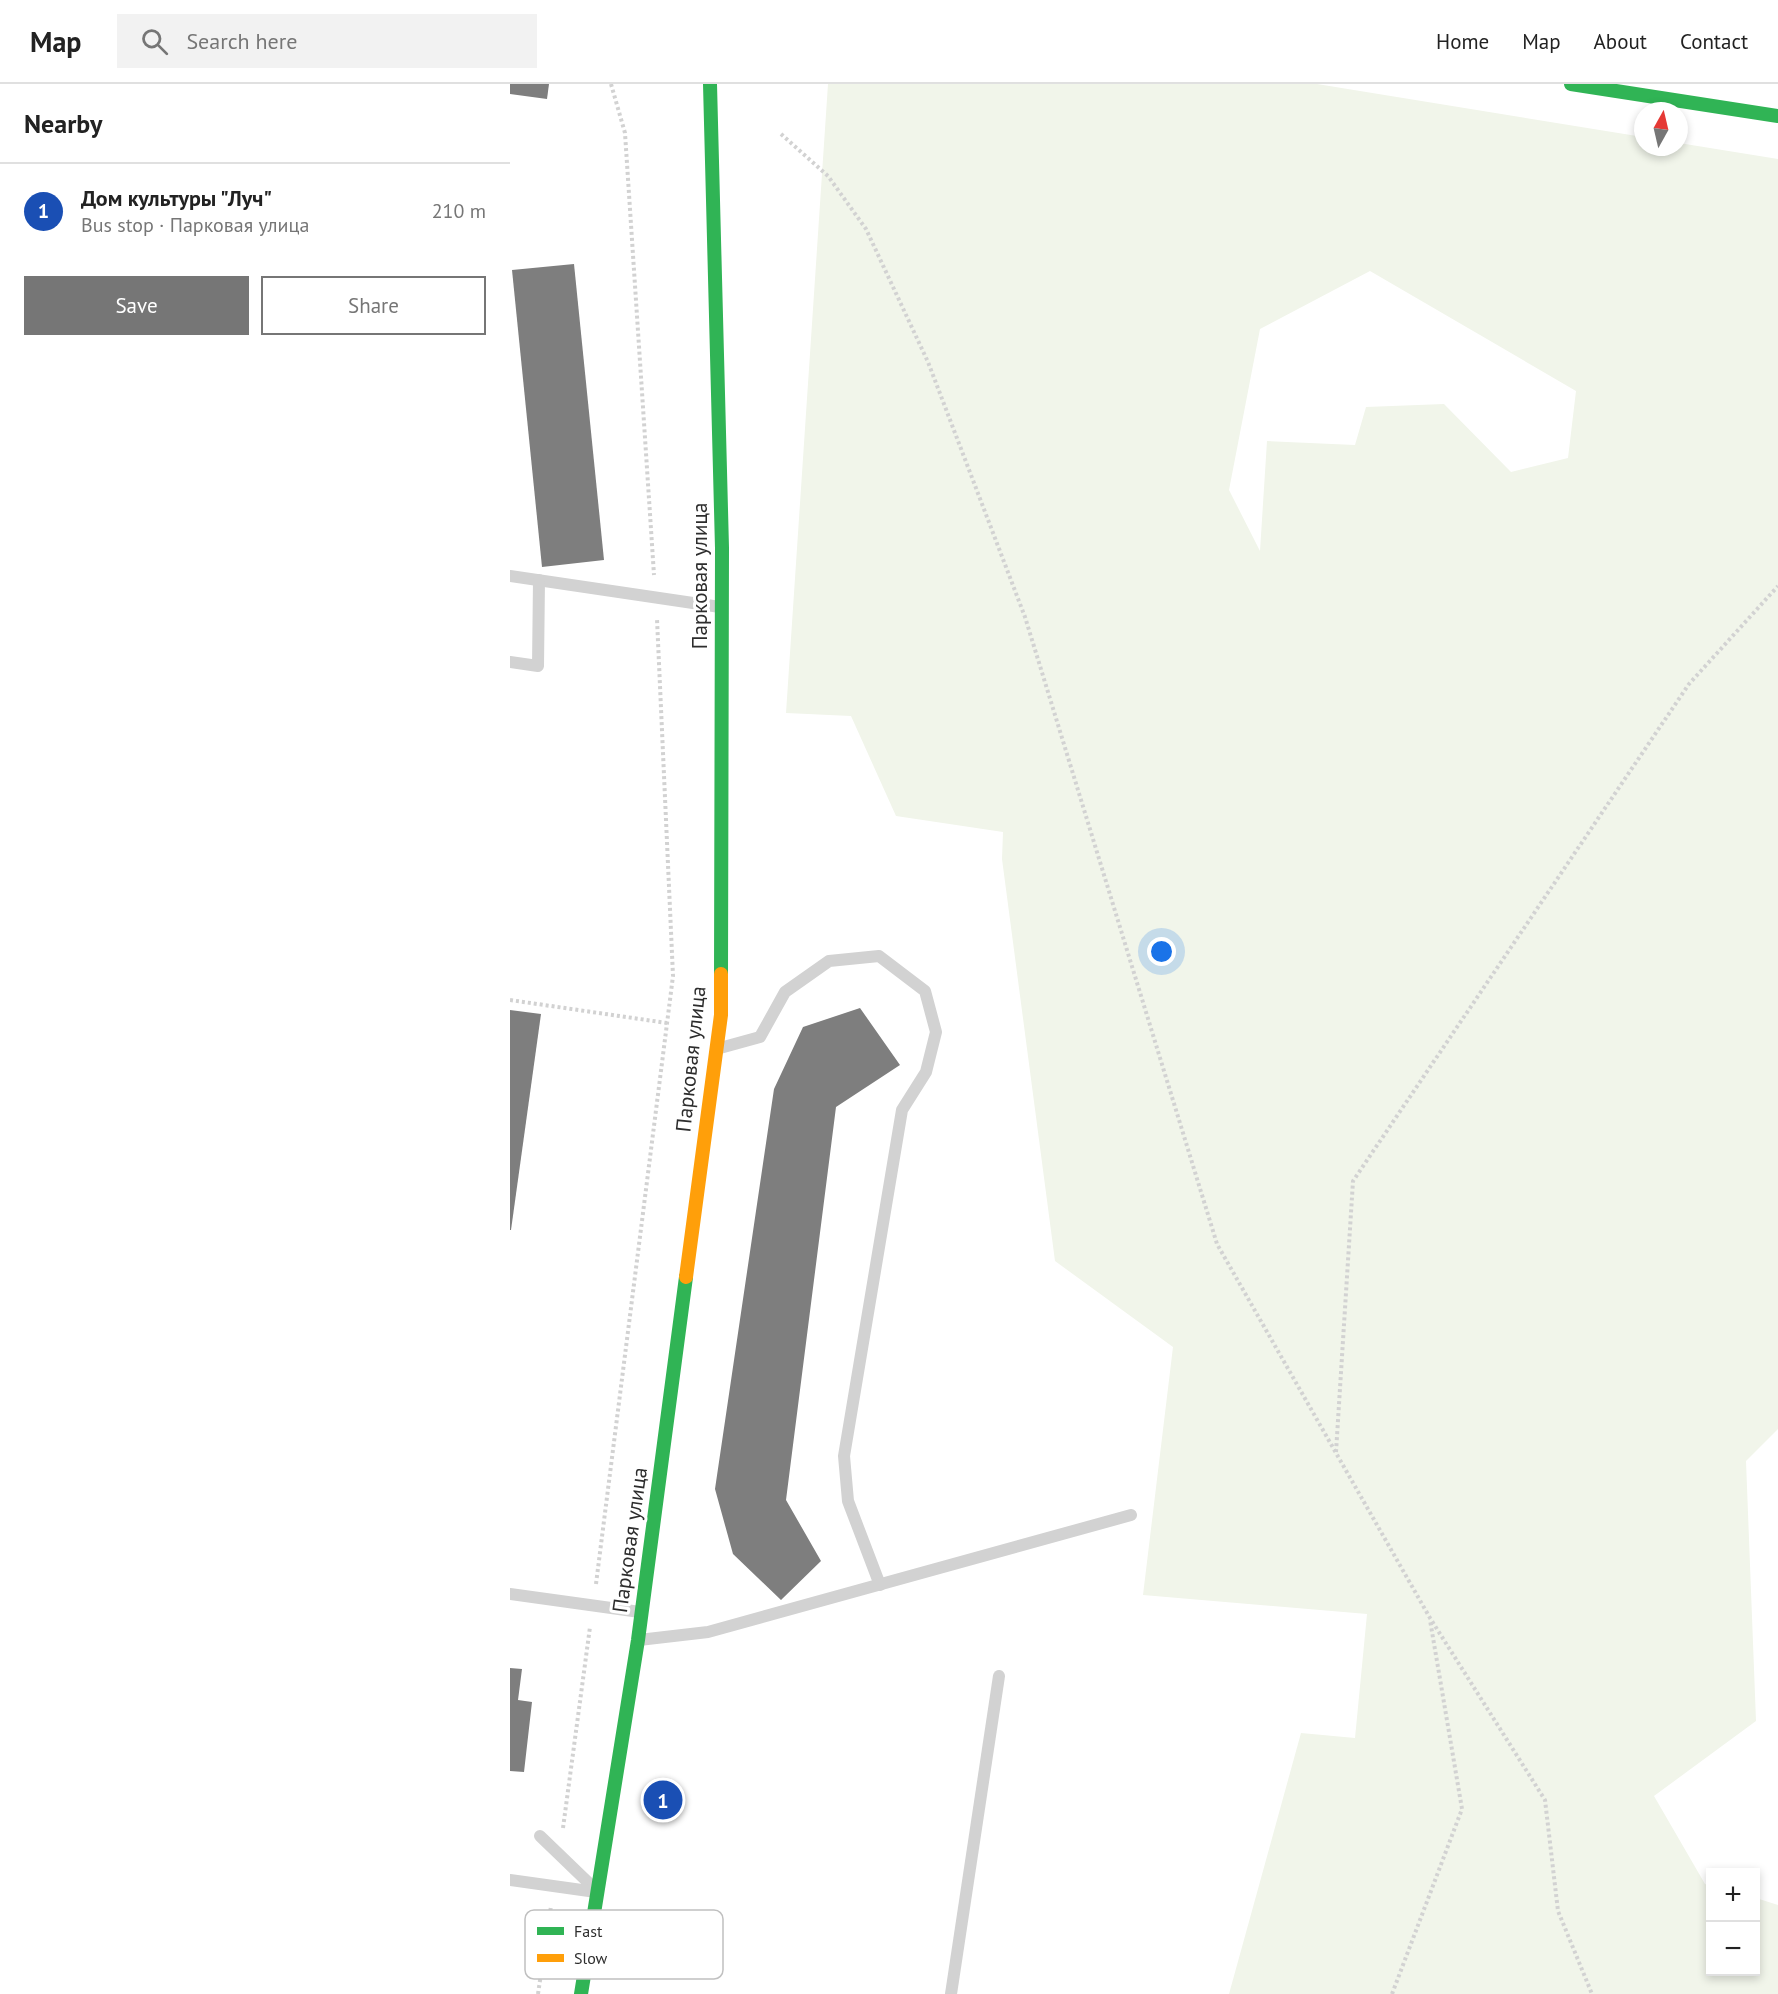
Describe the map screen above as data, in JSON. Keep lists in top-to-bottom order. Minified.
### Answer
{"streets":{"main road":["Парковая улица"]},"legend":["Fast","Slow"],"north":"top","page":{"header":"Map","search":"Search here","nav":["Home","Map","About","Contact"],"heading":"Nearby","list":[{"mark":"1","name":"Дом культуры \"Луч\"","note":"Bus stop · Парковая улица","value":"210 m"}],"buttons":["Save","Share"],"pins":"1","map_buttons":["+","−"]}}
